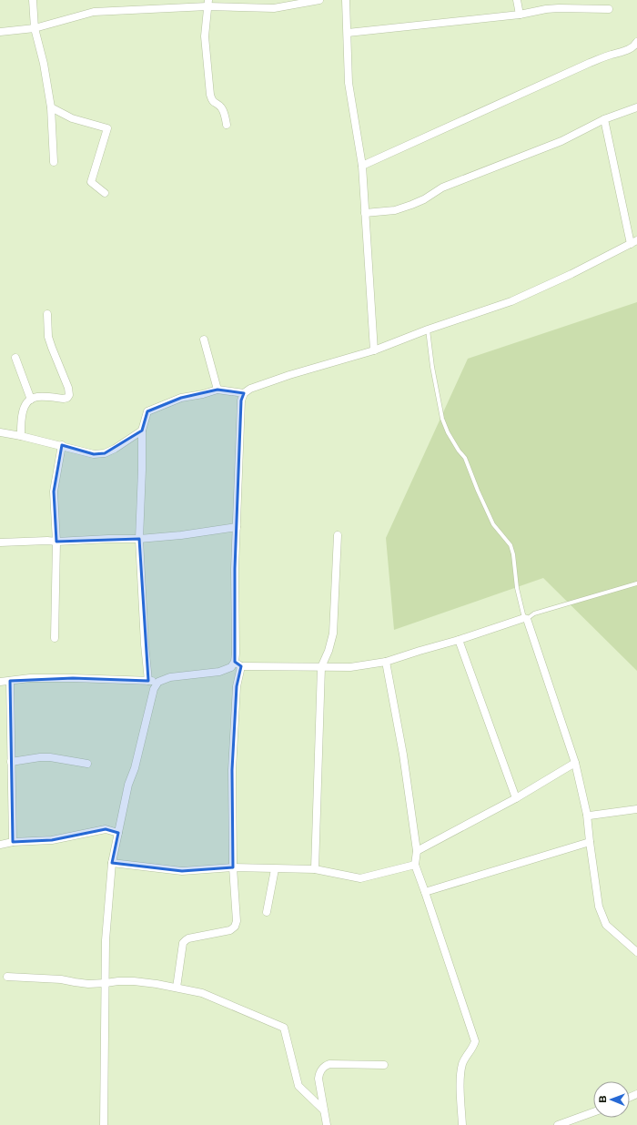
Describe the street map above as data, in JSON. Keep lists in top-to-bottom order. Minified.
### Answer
{"north":"left"}
